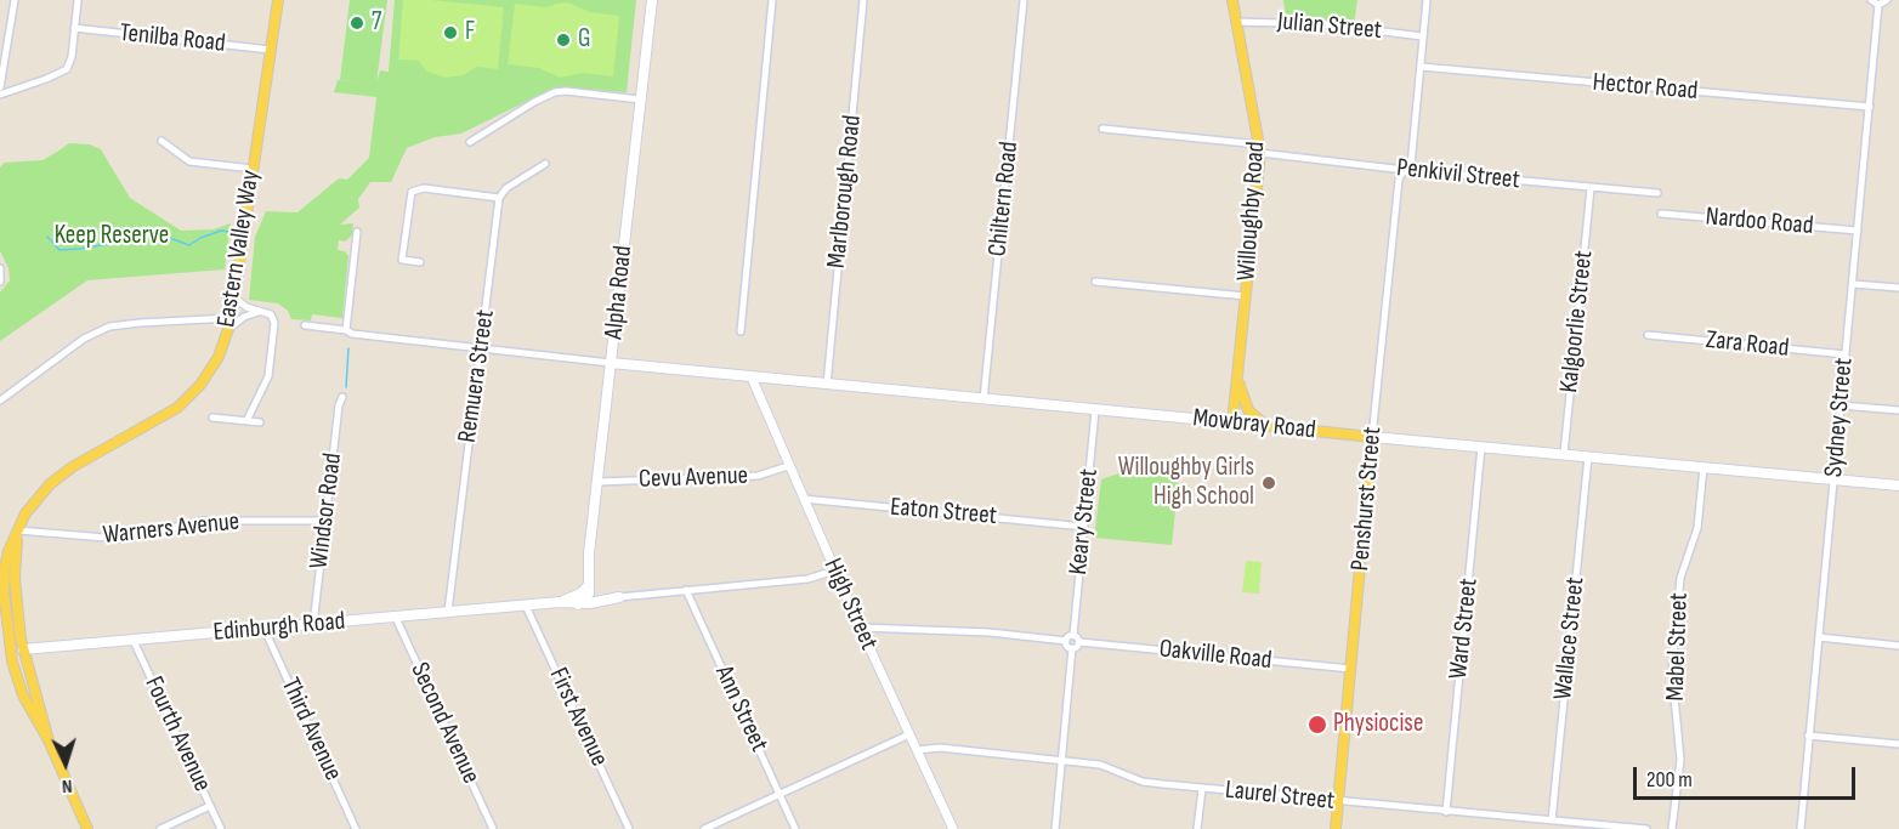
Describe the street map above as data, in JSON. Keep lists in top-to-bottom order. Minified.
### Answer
{"streets":{"main road":["Willoughby Road","Eastern Valley Way","Alpha Road","Mowbray Road","Penshurst Street","Edinburgh Road"],"street":["Julian Street","Tenilba Road","Hector Road","Penkivil Street","Marlborough Road","Chiltern Road","Nardoo Road","Kalgoorlie Street","Zara Road","Remuera Street","Sydney Street","Cevu Avenue","Windsor Road","Eaton Street","Keary Street","Warners Avenue","High Street","Ward Street","Wallace Street","Mabel Street","Oakville Road","Ann Street","First Avenue","Second Avenue","Third Avenue","Fourth Avenue","Laurel Street"]},"crossings":[["Julian Street","Willoughby Road"],["Julian Street","Penshurst Street"],["Tenilba Road","Eastern Valley Way"],["Hector Road","Sydney Street"],["Hector Road","Penshurst Street"],["Penkivil Street","Willoughby Road"],["Penkivil Street","Kalgoorlie Street"],["Penkivil Street","Penshurst Street"],["Marlborough Road","Mowbray Road"],["Chiltern Road","Mowbray Road"],["Willoughby Road","Mowbray Road"],["Nardoo Road","Sydney Street"],["Eastern Valley Way","Warners Avenue"],["Eastern Valley Way","Edinburgh Road"],["Alpha Road","Mowbray Road"],["Alpha Road","Cevu Avenue"],["Alpha Road","Edinburgh Road"],["Kalgoorlie Street","Mowbray Road"],["Zara Road","Sydney Street"],["Remuera Street","Edinburgh Road"],["Sydney Street","Mowbray Road"],["Mowbray Road","Penshurst Street"],["Mowbray Road","Keary Street"],["Mowbray Road","High Street"],["Mowbray Road","Ward Street"],["Mowbray Road","Wallace Street"],["Mowbray Road","Mabel Street"],["Cevu Avenue","High Street"],["Penshurst Street","Oakville Road"],["Penshurst Street","Laurel Street"],["Windsor Road","Warners Avenue"],["Windsor Road","Edinburgh Road"],["Eaton Street","Keary Street"],["Eaton Street","High Street"],["Keary Street","Oakville Road"],["High Street","Laurel Street"],["Edinburgh Road","First Avenue"],["Edinburgh Road","Second Avenue"],["Edinburgh Road","Third Avenue"],["Edinburgh Road","Fourth Avenue"],["Ward Street","Laurel Street"],["Wallace Street","Laurel Street"]],"parks":["Keep Reserve"],"places":["7","F","G","Willoughby Girls High School","Physiocise"],"scale_bar":"200 m","north":"bottom"}
